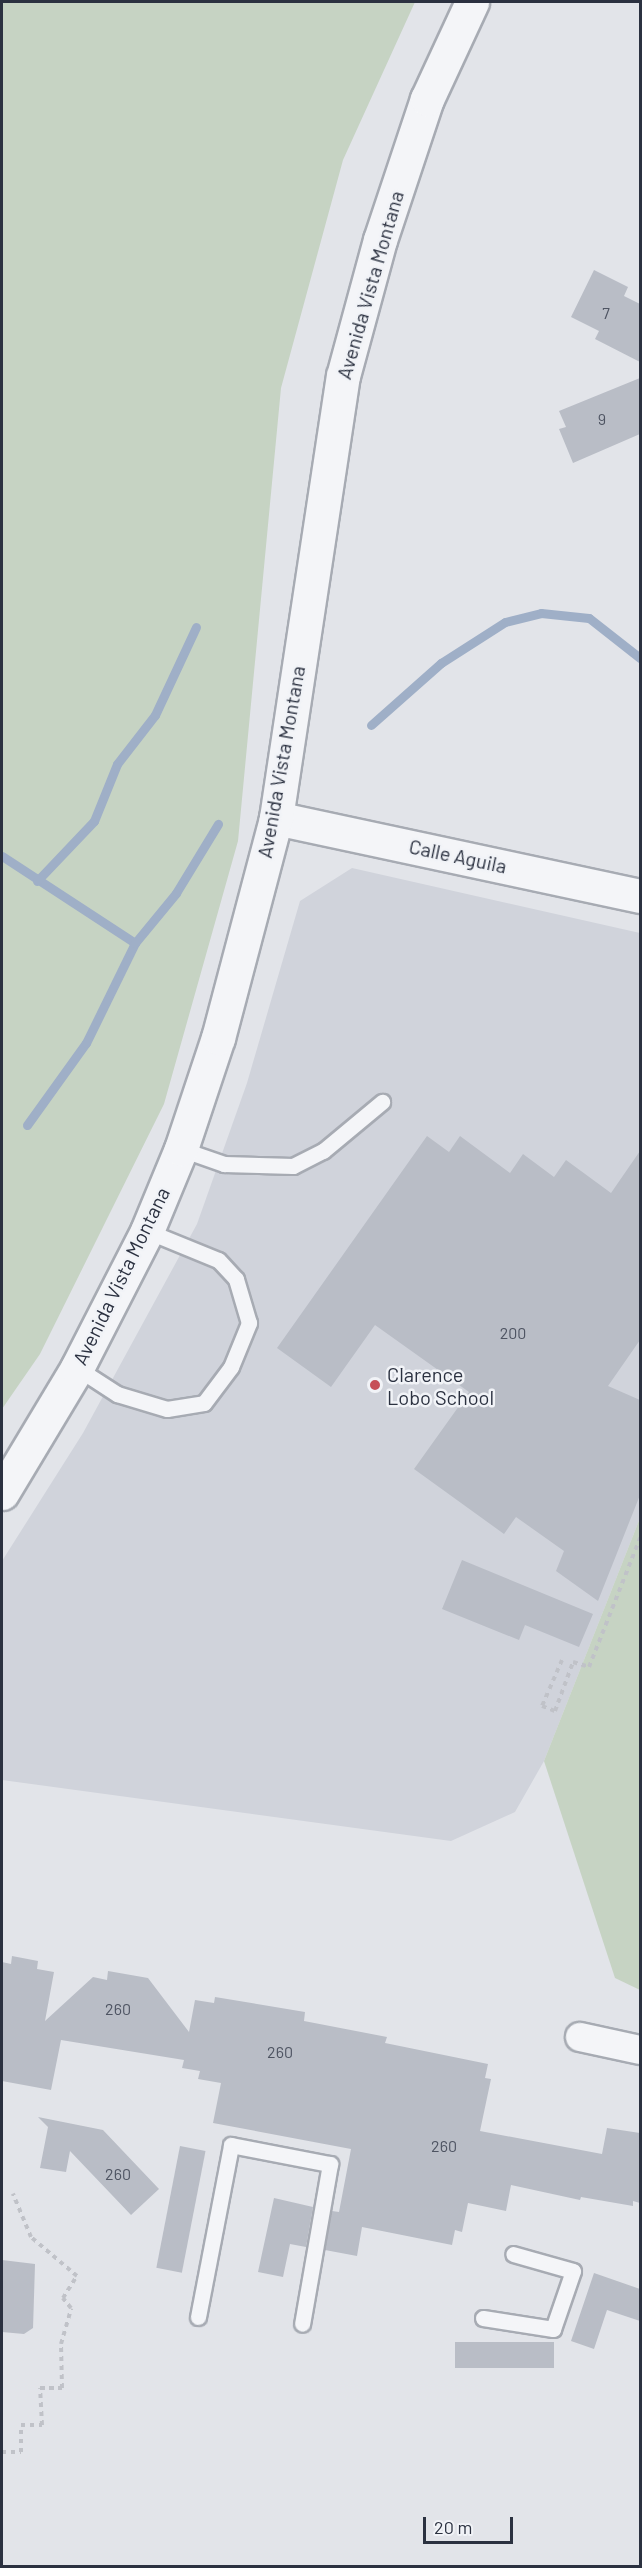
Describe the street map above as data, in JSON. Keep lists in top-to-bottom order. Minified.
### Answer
{"streets":{"street":["Avenida Vista Montana","Calle Aguila"]},"crossings":[["Avenida Vista Montana","Calle Aguila"]],"places":["Clarence Lobo School"],"house_numbers":["7","9","200","260","260","260","260"],"scale_bar":"20 m"}
